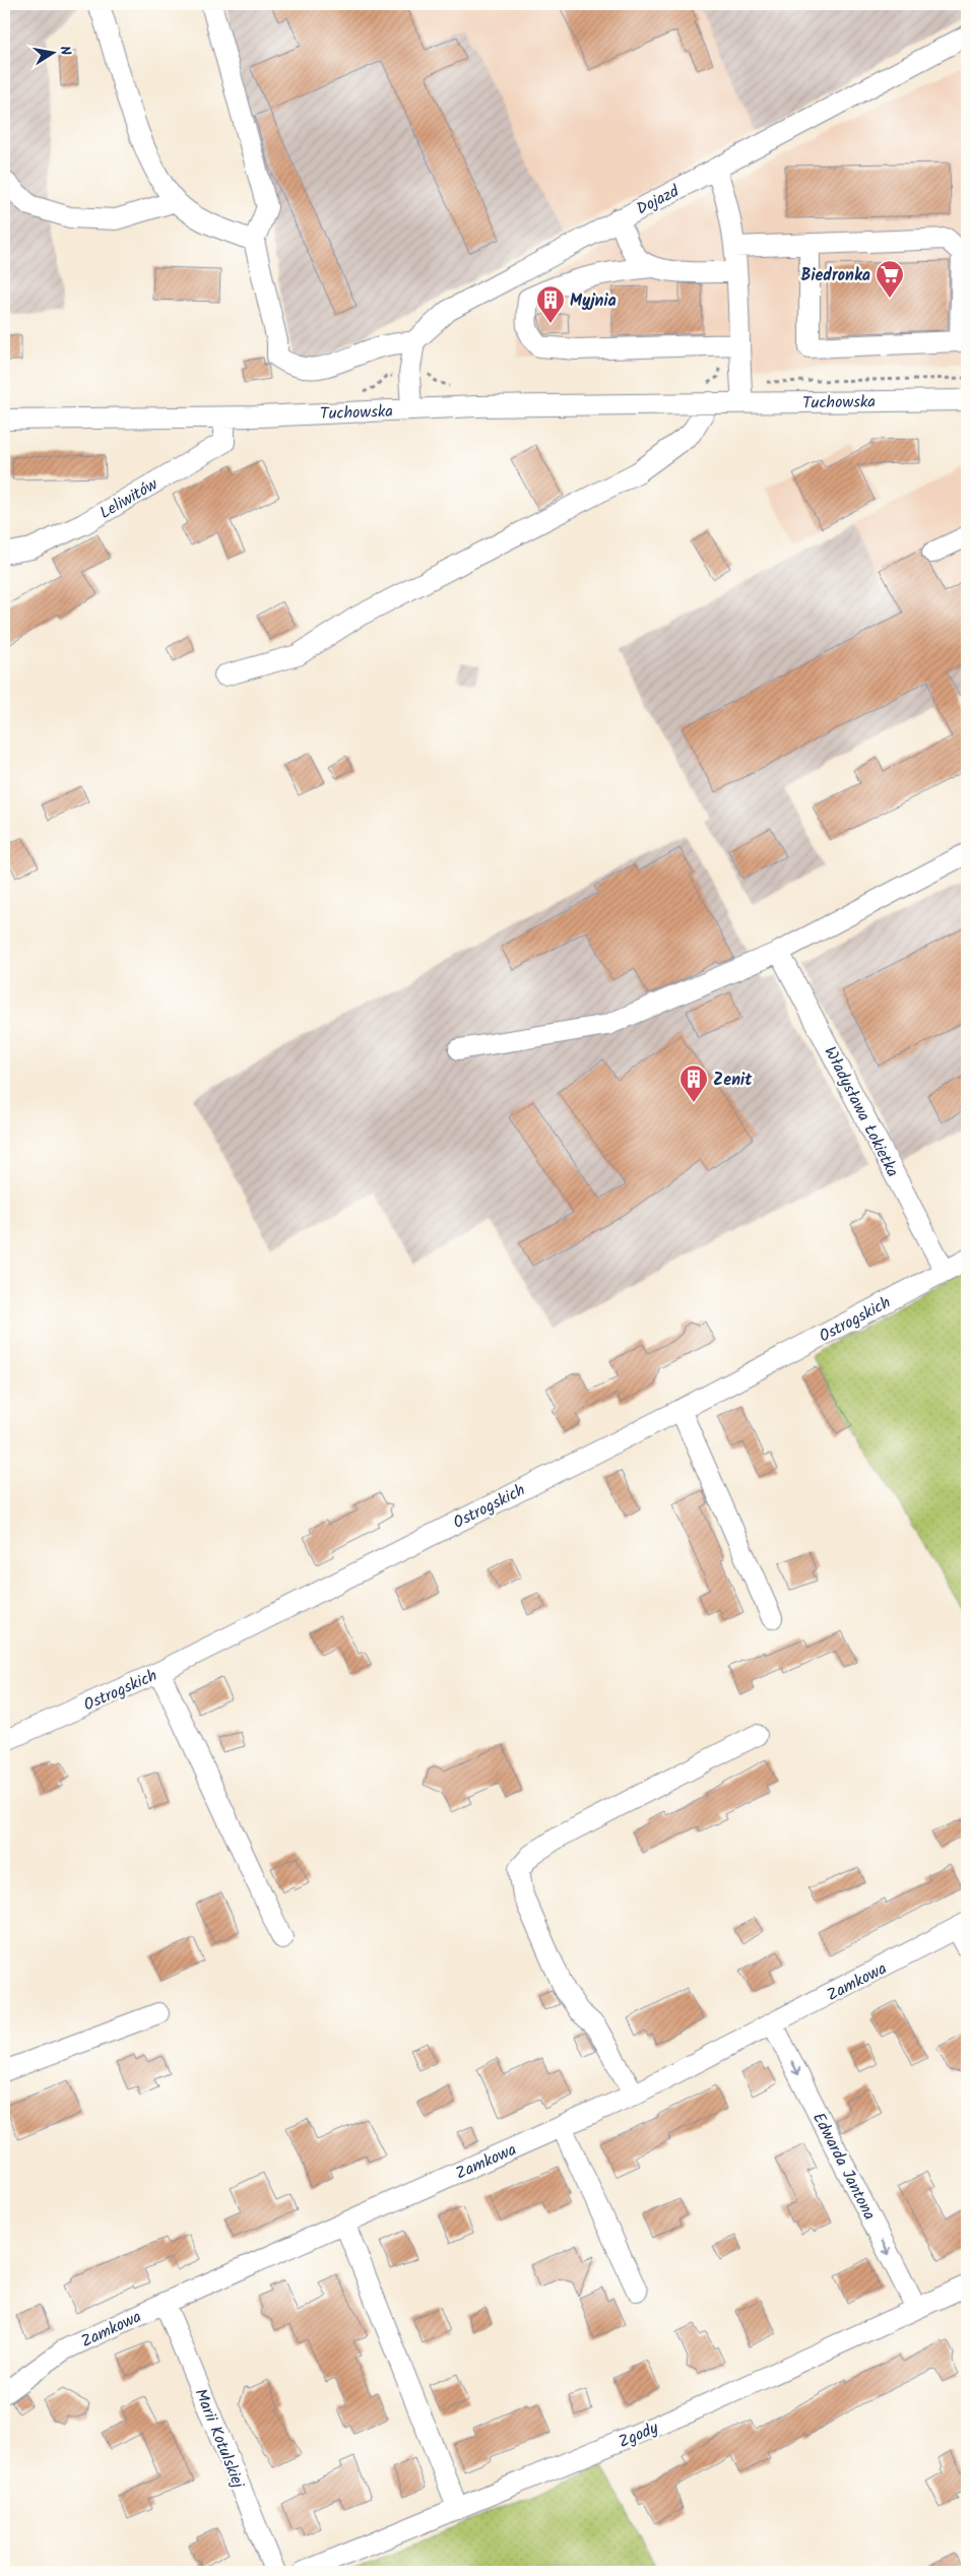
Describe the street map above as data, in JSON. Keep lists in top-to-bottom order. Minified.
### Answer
{"streets":{"street":["Dojazd","Tuchowska","Leliwitów","Władysława Łokietka","Ostrogskich","Zamkowa","Edwarda Jantona","Zgody","Marii Kotulskiej"]},"crossings":[["Tuchowska","Leliwitów"],["Władysława Łokietka","Ostrogskich"],["Zamkowa","Edwarda Jantona"],["Zamkowa","Marii Kotulskiej"],["Edwarda Jantona","Zgody"]],"one_way":["Edwarda Jantona"],"places":{"supermarket":["Biedronka"],"building":["Myjnia","Zenit"]},"north":"right"}
